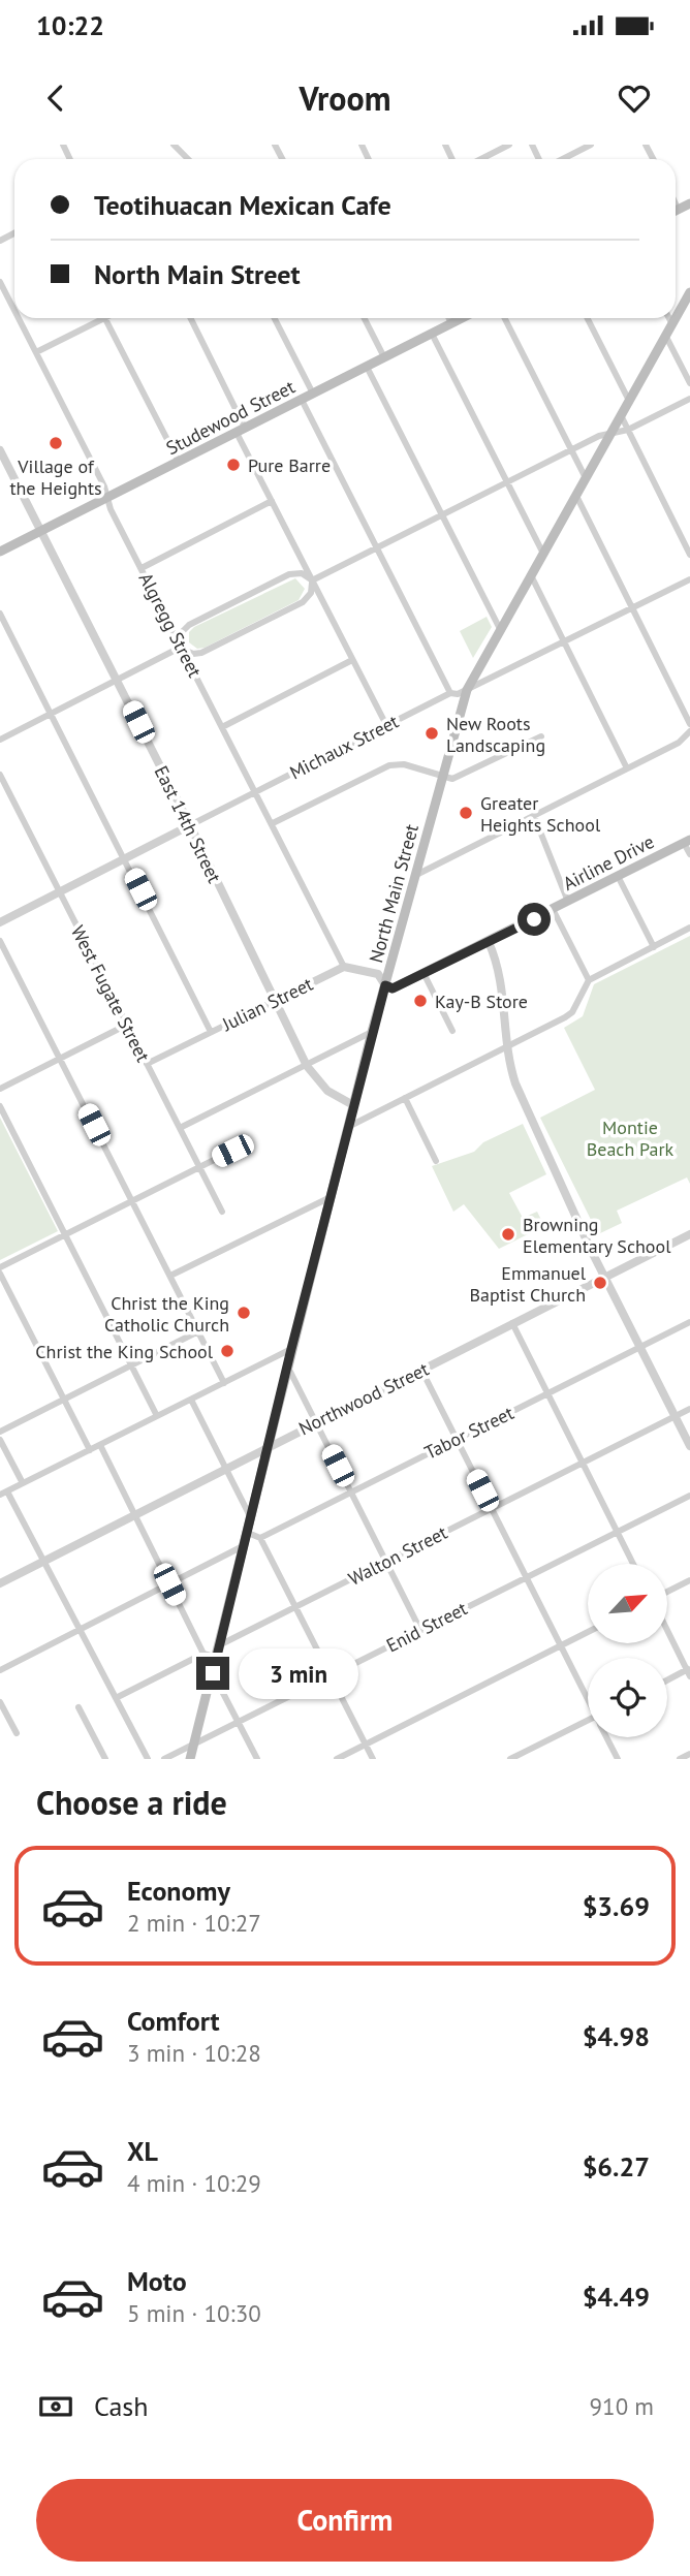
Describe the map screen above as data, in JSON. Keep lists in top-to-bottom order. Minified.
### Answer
{"streets":{"main road":["Studewood Street","Airline Drive","North Main Street"],"street":["Algregg Street","Michaux Street","East 14th Street","West Fugate Street","Julian Street","Northwood Street","Tabor Street","Walton Street","Enid Street"]},"crossings":[["Studewood Street","Algregg Street"],["Studewood Street","East 14th Street"],["Algregg Street","Michaux Street"],["Algregg Street","Julian Street"],["Michaux Street","East 14th Street"],["Michaux Street","North Main Street"],["Michaux Street","West Fugate Street"],["East 14th Street","North Main Street"],["East 14th Street","Julian Street"],["Airline Drive","North Main Street"],["North Main Street","Northwood Street"],["North Main Street","Walton Street"],["North Main Street","Enid Street"],["West Fugate Street","Julian Street"]],"parks":["Montie Beach Park"],"places":["Village of the Heights","Pure Barre","New Roots Landscaping","Greater Heights School","Kay-B Store","Browning Elementary School","Emmanuel Baptist Church","Christ the King Catholic Church","Christ the King School"],"north":"top right","page":{"status":"10:22","header":"Vroom","banner":["Teotihuacan Mexican Cafe","North Main Street"],"bubble":"3 min","heading":"Choose a ride","list":[{"name":"Economy","note":"2 min · 10:27","value":"$3.69"},{"name":"Comfort","note":"3 min · 10:28","value":"$4.98"},{"name":"XL","note":"4 min · 10:29","value":"$6.27"},{"name":"Moto","note":"5 min · 10:30","value":"$4.49"}],"pay":["Cash","910 m"],"buttons":"Confirm"}}
